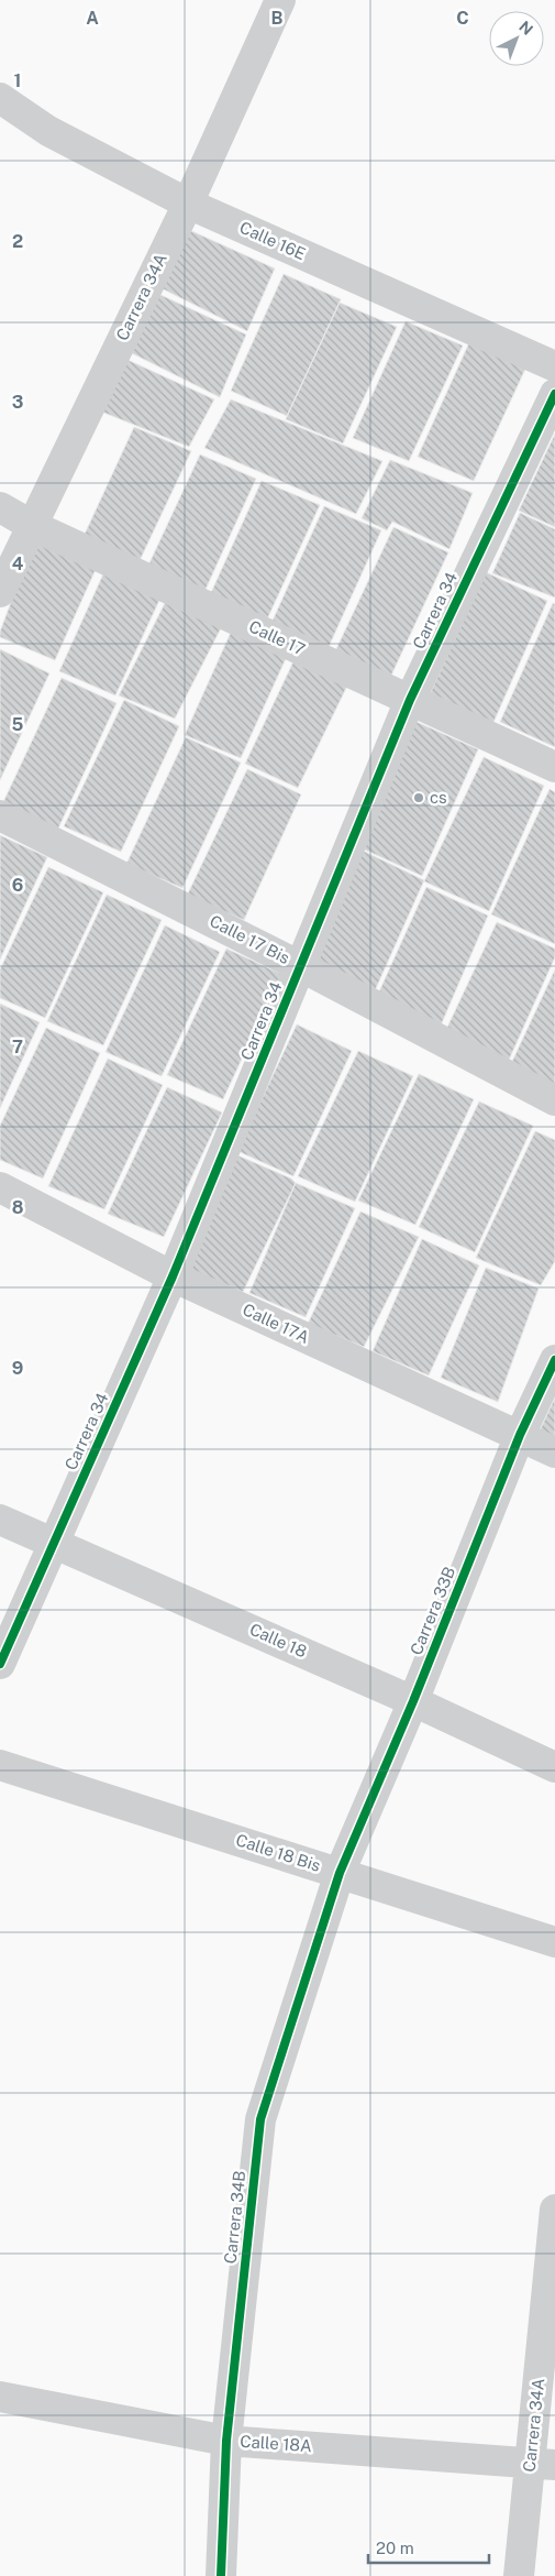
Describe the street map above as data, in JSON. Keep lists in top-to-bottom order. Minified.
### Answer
{"streets":{"street":["Calle 16E","Carrera 34A","Carrera 34","Calle 17","Calle 17 Bis","Calle 17A","Carrera 33B","Calle 18","Calle 18 Bis","Carrera 34B","Calle 18A"]},"crossings":[["Calle 16E","Carrera 34A"],["Carrera 34A","Calle 17"],["Carrera 34A","Calle 18A"],["Carrera 34","Calle 17"],["Carrera 34","Calle 17 Bis"],["Carrera 34","Calle 17A"],["Carrera 34","Calle 18"],["Calle 17A","Carrera 33B"],["Carrera 33B","Calle 18"],["Carrera 33B","Calle 18 Bis"],["Carrera 33B","Carrera 34B"],["Calle 18 Bis","Carrera 34B"],["Carrera 34B","Calle 18A"]],"places":["cs"],"scale_bar":"20 m","north":"top right","grid":{"columns":["A","B","C"],"rows":["1","2","3","4","5","6","7","8","9"]}}
